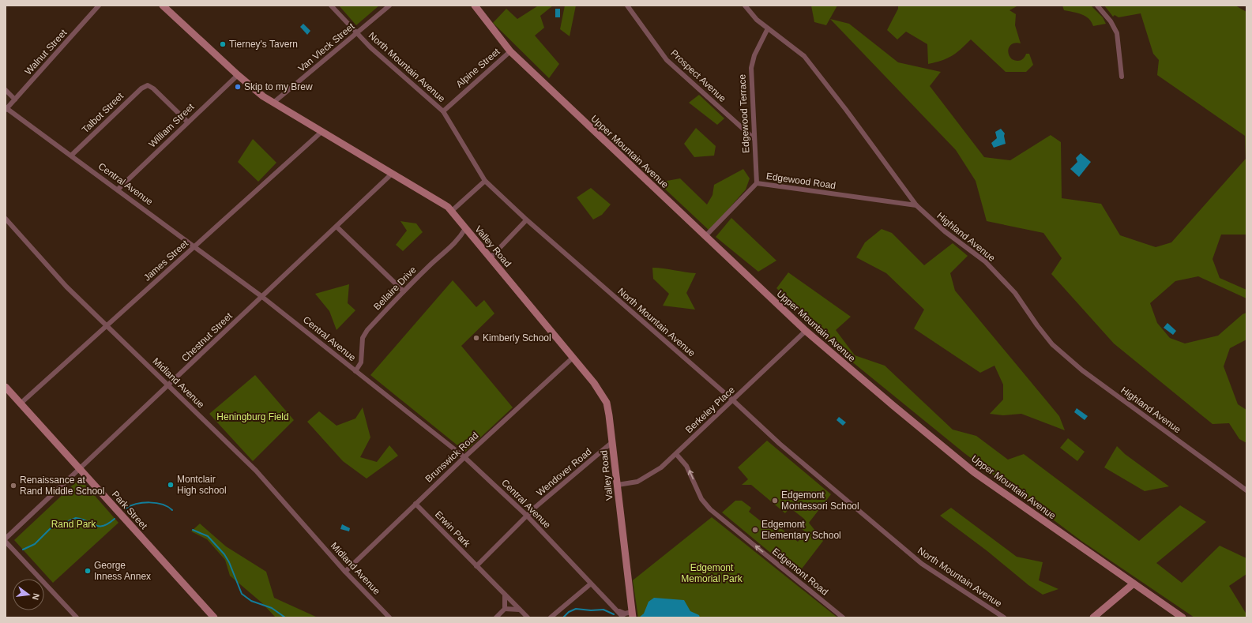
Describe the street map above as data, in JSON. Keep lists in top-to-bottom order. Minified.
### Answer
{"streets":{"street":["Van Vleck Street","Walnut Street","North Mountain Avenue","Alpine Street","Prospect Avenue","Talbot Street","Edgewood Terrace","William Street","Upper Mountain Avenue","Edgewood Road","Central Avenue","Highland Avenue","Valley Road","James Street","Bellaire Drive","Chestnut Street","Midland Avenue","Berkeley Place","Brunswick Road","Wendover Road","Park Street","Erwin Park","Edgemont Road"]},"crossings":[["Van Vleck Street","North Mountain Avenue"],["Van Vleck Street","Valley Road"],["Walnut Street","Central Avenue"],["North Mountain Avenue","Alpine Street"],["North Mountain Avenue","Berkeley Place"],["Alpine Street","Upper Mountain Avenue"],["Prospect Avenue","Edgewood Terrace"],["Talbot Street","William Street"],["Talbot Street","Central Avenue"],["Edgewood Terrace","Edgewood Road"],["Edgewood Terrace","Highland Avenue"],["William Street","Central Avenue"],["William Street","Valley Road"],["Upper Mountain Avenue","Edgewood Road"],["Upper Mountain Avenue","Berkeley Place"],["Edgewood Road","Highland Avenue"],["Central Avenue","James Street"],["Central Avenue","Bellaire Drive"],["Central Avenue","Chestnut Street"],["Central Avenue","Brunswick Road"],["Central Avenue","Wendover Road"],["Valley Road","James Street"],["Valley Road","Bellaire Drive"],["Valley Road","Chestnut Street"],["Valley Road","Berkeley Place"],["Valley Road","Brunswick Road"],["Valley Road","Wendover Road"],["James Street","Midland Avenue"],["James Street","Park Street"],["Chestnut Street","Midland Avenue"],["Chestnut Street","Park Street"],["Midland Avenue","Brunswick Road"],["Berkeley Place","Edgemont Road"],["Brunswick Road","Erwin Park"]],"one_way":["Edgemont Road"],"parks":["Heningburg Field","Rand Park","Edgemont Memorial Park"],"places":["Tierney's Tavern","Skip to my Brew","Kimberly School","Montclair High school","Renaissance at Rand Middle School","Edgemont Montessori School","Edgemont Elementary School","George Inness Annex"],"north":"right"}
